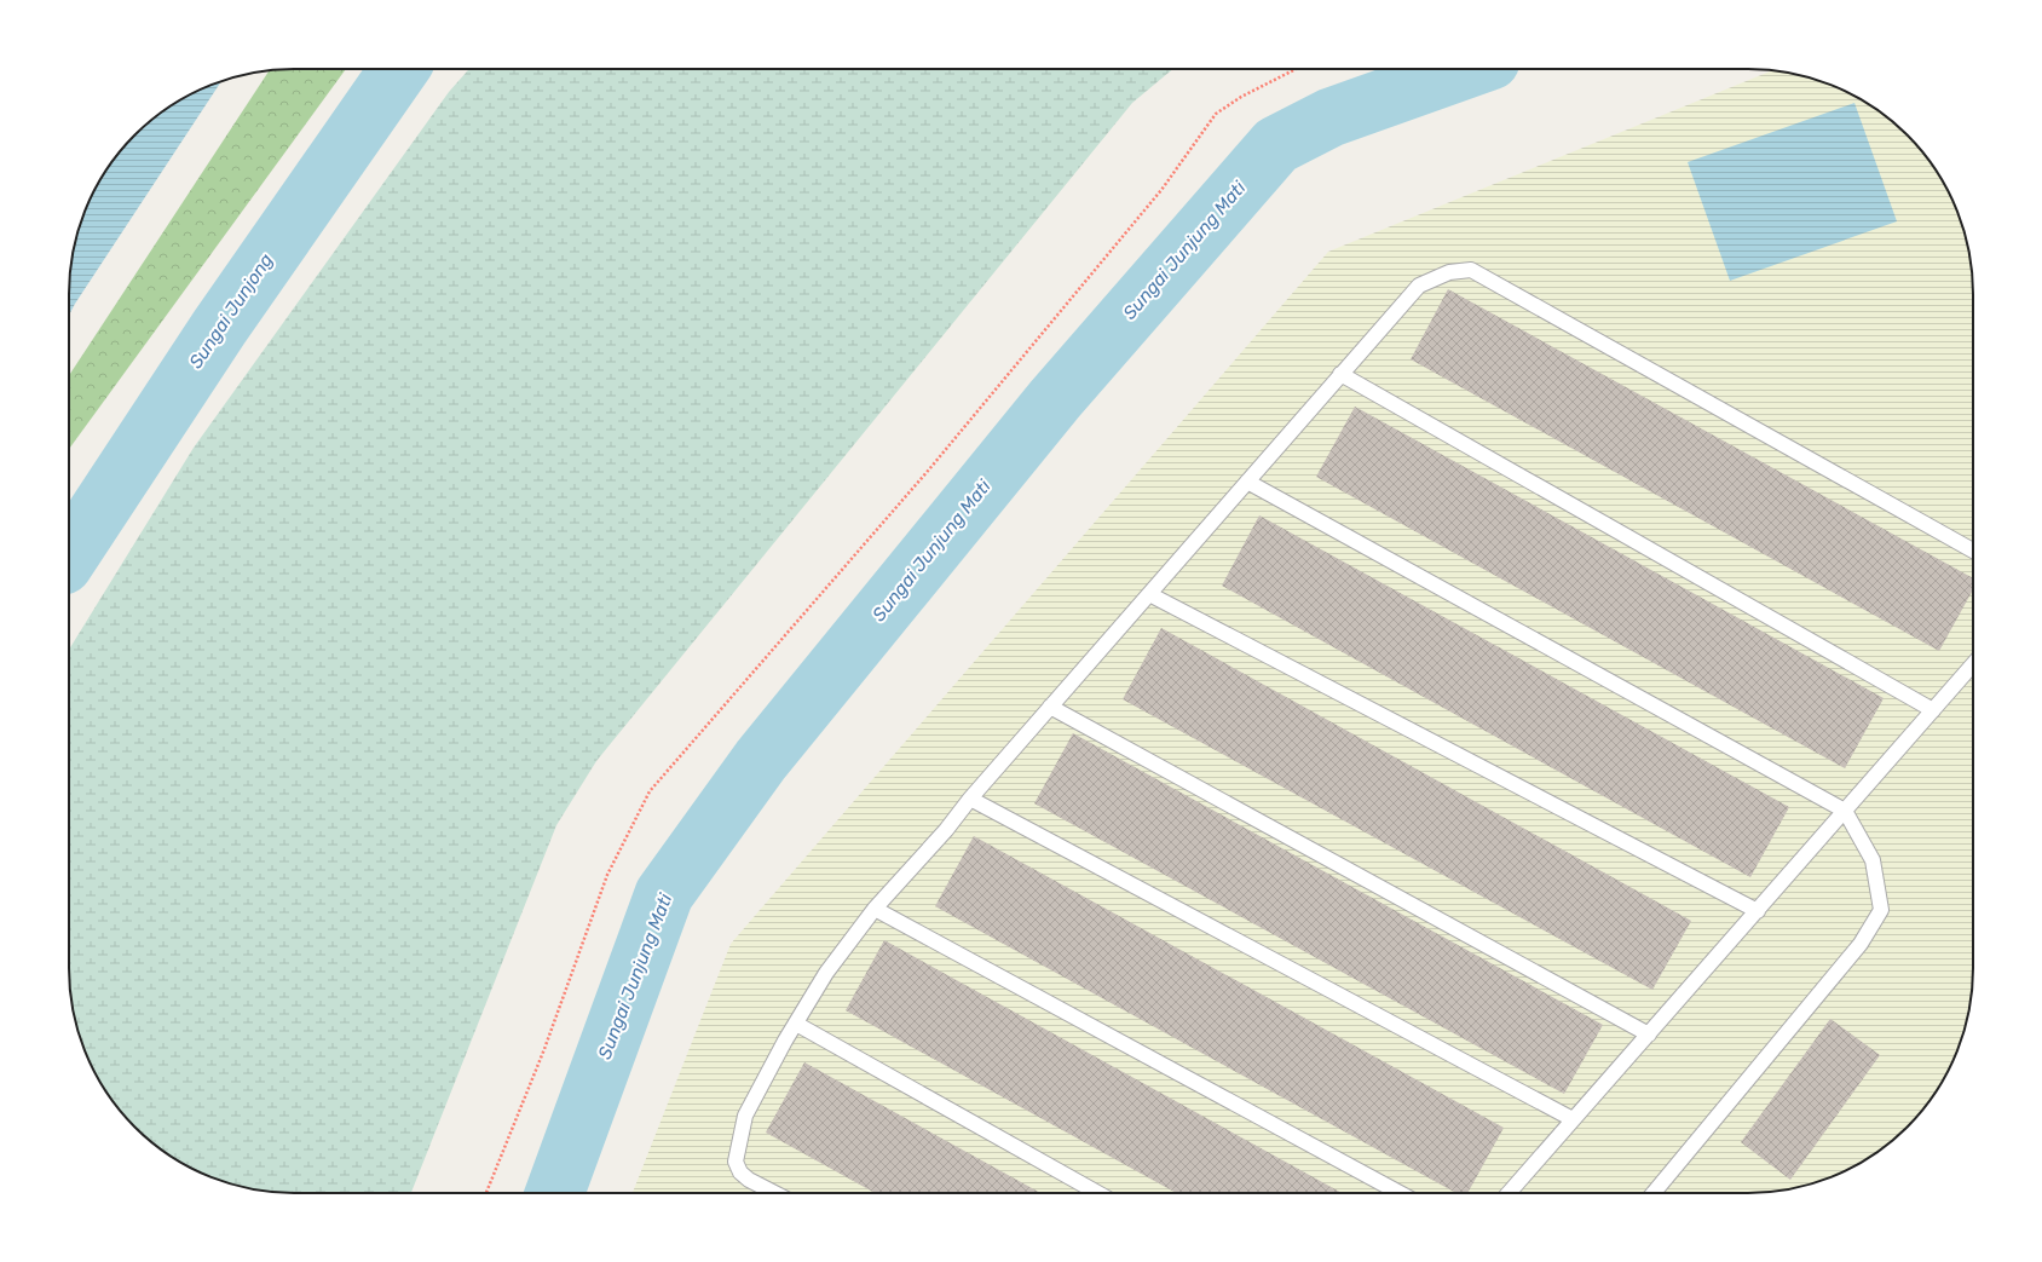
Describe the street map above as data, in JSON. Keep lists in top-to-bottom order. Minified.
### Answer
{"water":["Sungai Junjung Mati","Sungai Junjong"]}
